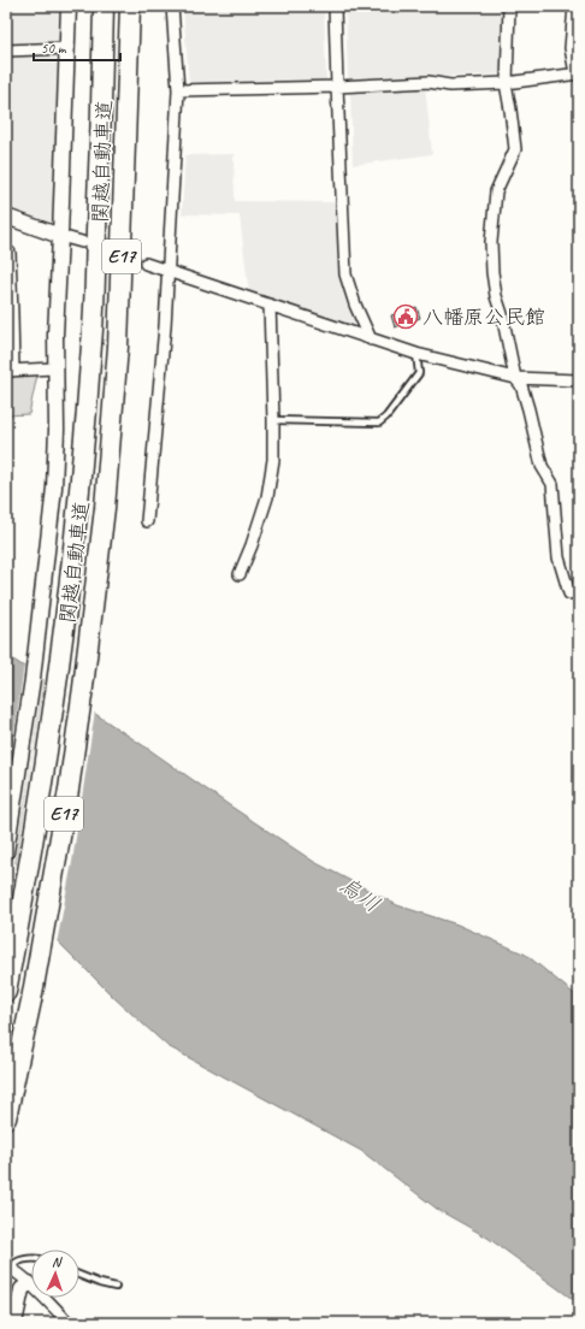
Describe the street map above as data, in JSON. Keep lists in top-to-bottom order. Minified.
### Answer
{"streets":{"highway":["関越自動車道","E17"]},"water":["烏川"],"places":{"public building":["八幡原公民館"]},"scale_bar":"50 m","north":"top"}
